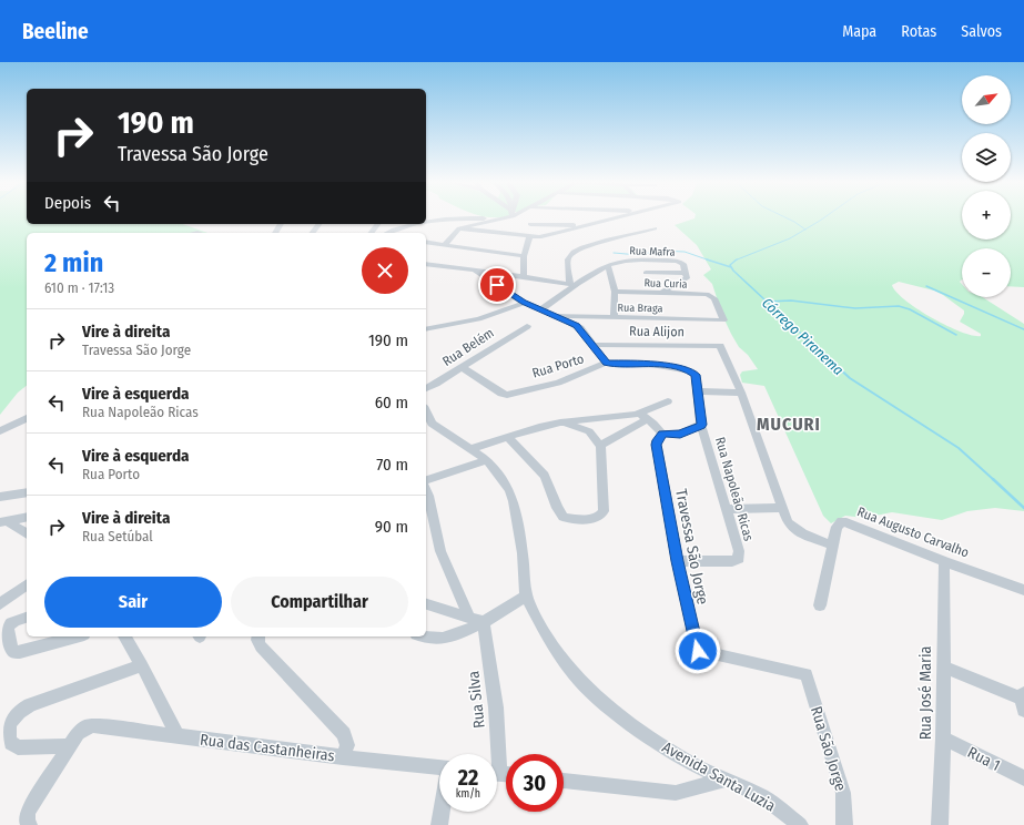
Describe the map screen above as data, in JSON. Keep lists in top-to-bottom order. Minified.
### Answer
{"streets":{"street":["Rua Mafra","Rua Curia","Rua Braga","Rua Alijon","Rua Belém","Rua Porto","Rua Napoleão Ricas","Rua Augusto Carvalho","Travessa São Jorge","Rua José Maria","Rua Silva","Rua das Castanheiras","Rua São Jorge","Rua 1","Avenida Santa Luzia"]},"crossings":[["Rua Curia","Rua Braga"],["Rua Belém","Rua Porto"],["Rua Porto","Rua Napoleão Ricas"],["Rua Napoleão Ricas","Travessa São Jorge"],["Rua Augusto Carvalho","Rua José Maria"],["Travessa São Jorge","Rua São Jorge"],["Rua José Maria","Rua 1"]],"districts":["MUCURI"],"water":["Córrego Piranema"],"north":"top right","page":{"header":"Beeline","nav":["Mapa","Rotas","Salvos"],"map_buttons":["+","−"],"turn":["190 m","Travessa São Jorge"],"then":"Depois","heading":["2 min","610 m · 17:13"],"list":[{"name":"Vire à direita","note":"Travessa São Jorge","value":"190 m"},{"name":"Vire à esquerda","note":"Rua Napoleão Ricas","value":"60 m"},{"name":"Vire à esquerda","note":"Rua Porto","value":"70 m"},{"name":"Vire à direita","note":"Rua Setúbal","value":"90 m"}],"buttons":["Sair","Compartilhar"],"speed":"22 km/h","limit":"30"}}
